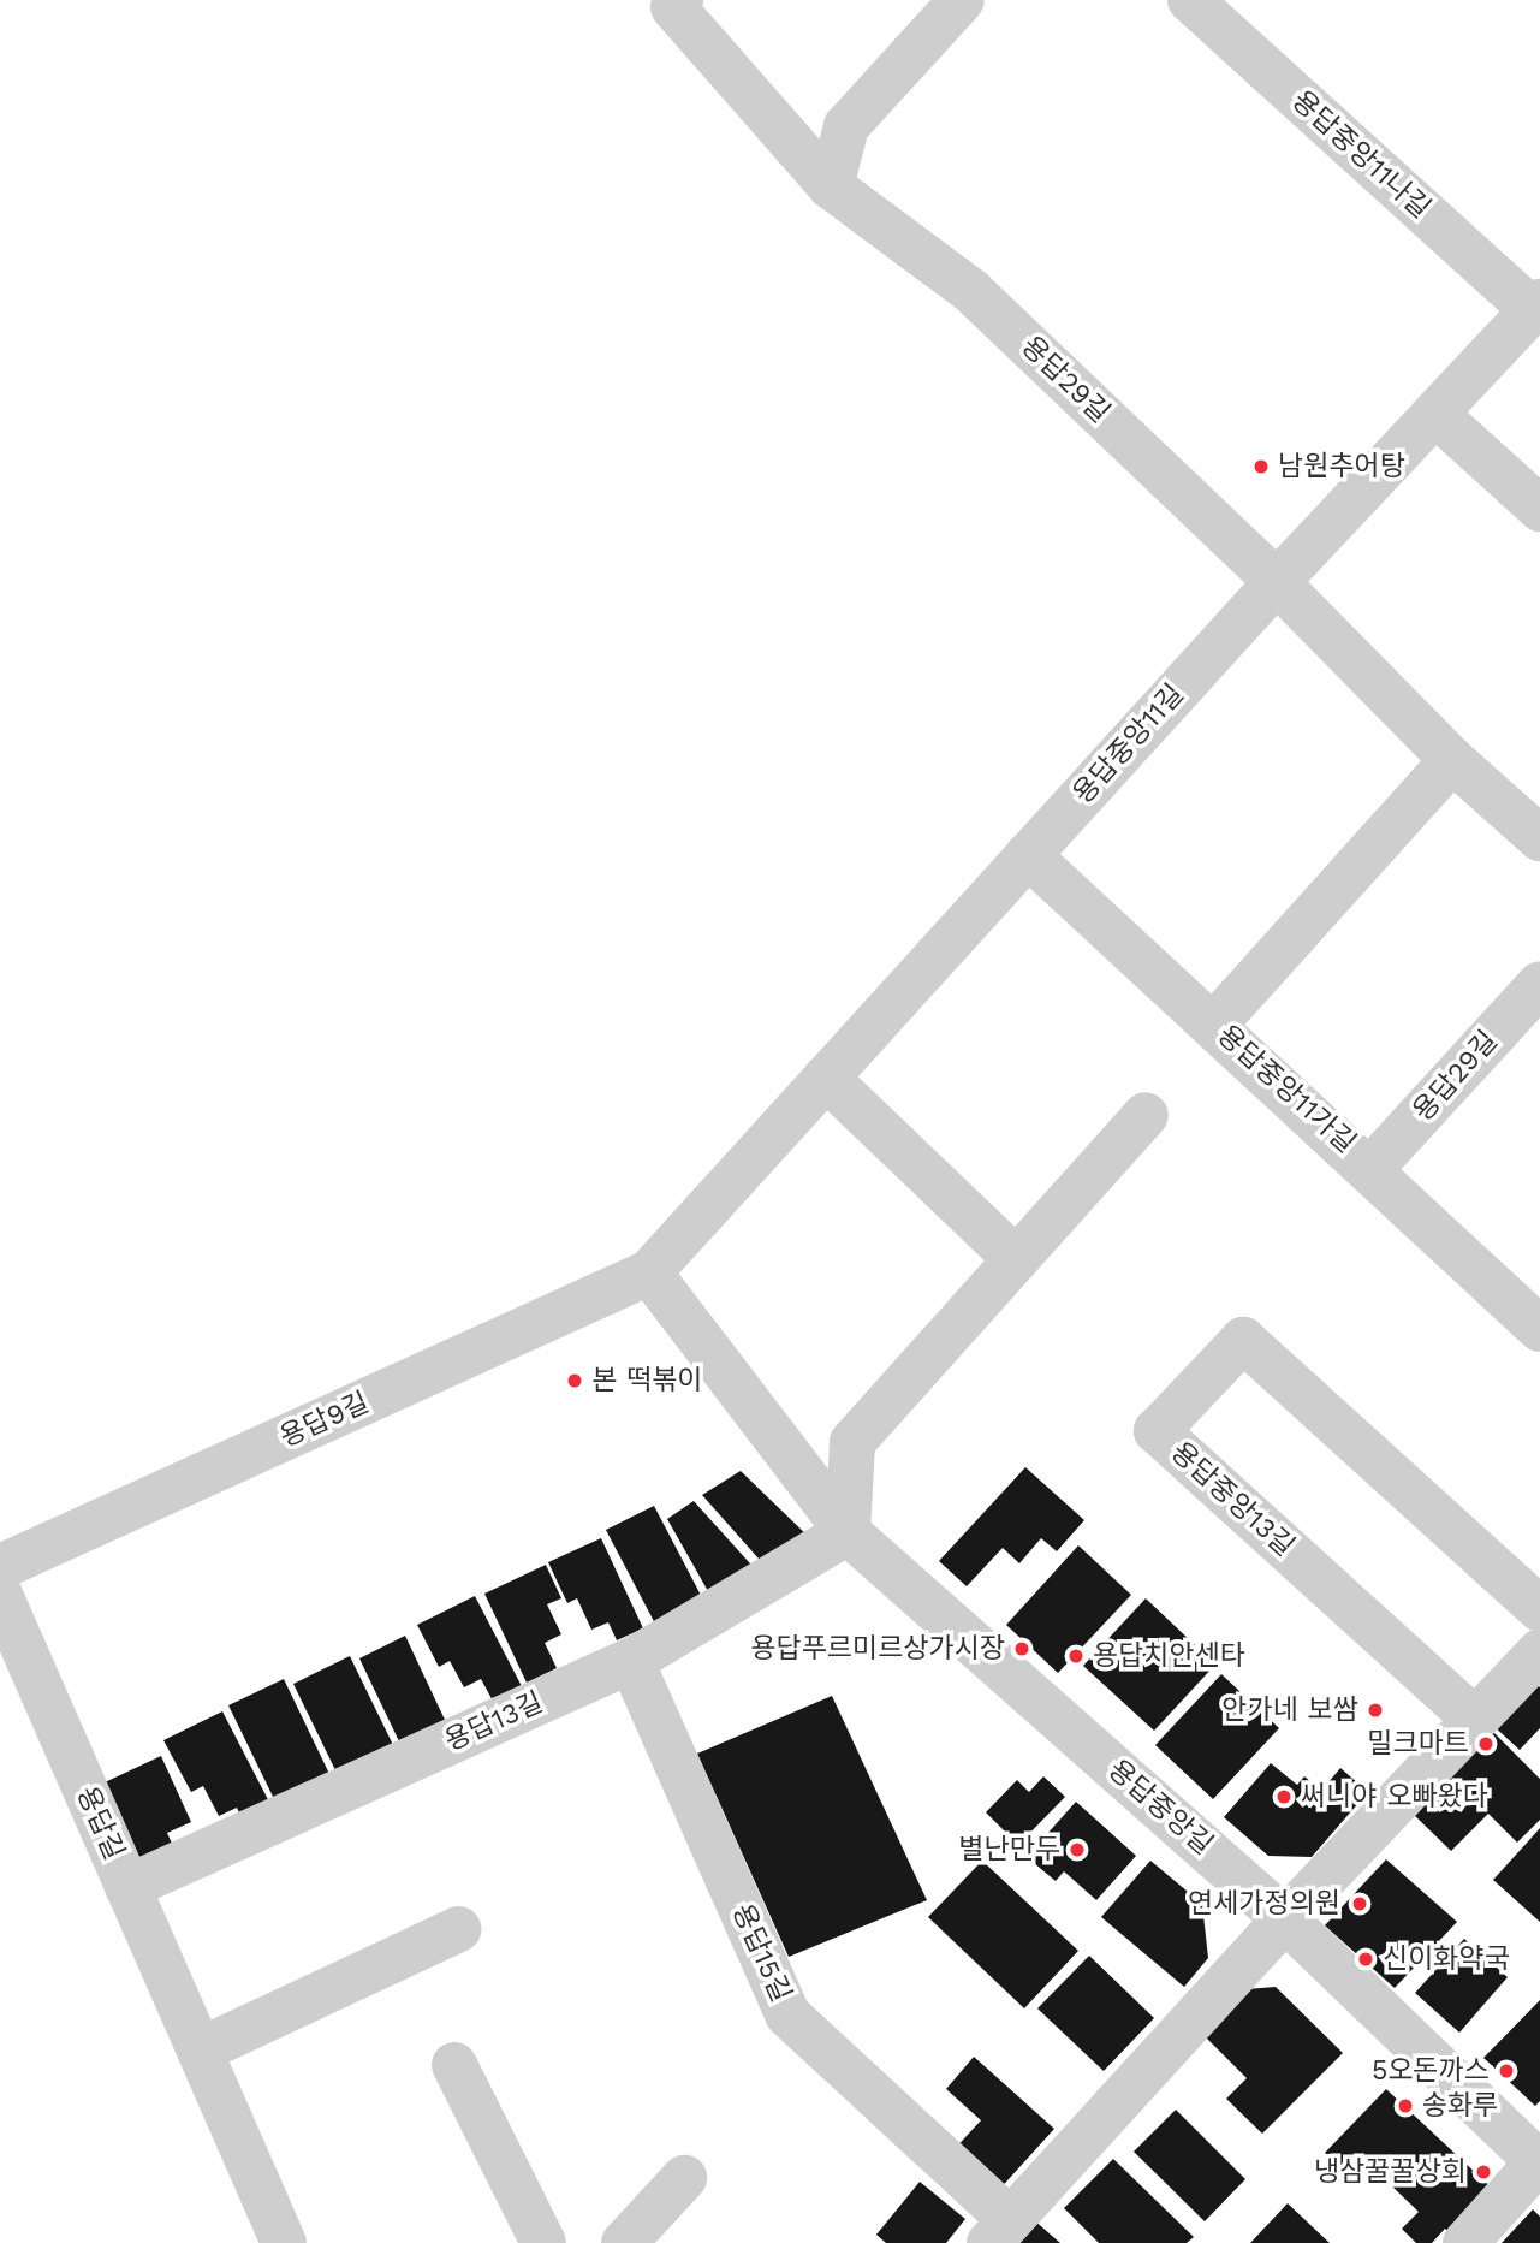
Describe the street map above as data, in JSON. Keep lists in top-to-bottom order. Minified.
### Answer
{"streets":{"street":["용답중앙11나길","용답29길","용답중앙11길","용답중앙11가길","용답9길","용답중앙13길","용답13길","용답중앙길","용답길","용답15길"]},"crossings":[["용답중앙11나길","용답중앙11길"],["용답29길","용답중앙11길"],["용답29길","용답중앙11가길"],["용답중앙11길","용답중앙11가길"],["용답중앙11길","용답9길"],["용답중앙11길","용답중앙길"],["용답9길","용답중앙길"],["용답13길","용답중앙길"],["용답13길","용답길"],["용답13길","용답15길"],["용답중앙길","용답15길"]],"places":["남원추어탕","본 떡볶이","용답푸르미르상가시장","용답치안센타","안가네 보쌈","밀크마트","써니야 오빠왔다","별난만두","연세가정의원","신이화약국","5오돈까스","송화루","냉삼꿀꿀상회"]}
